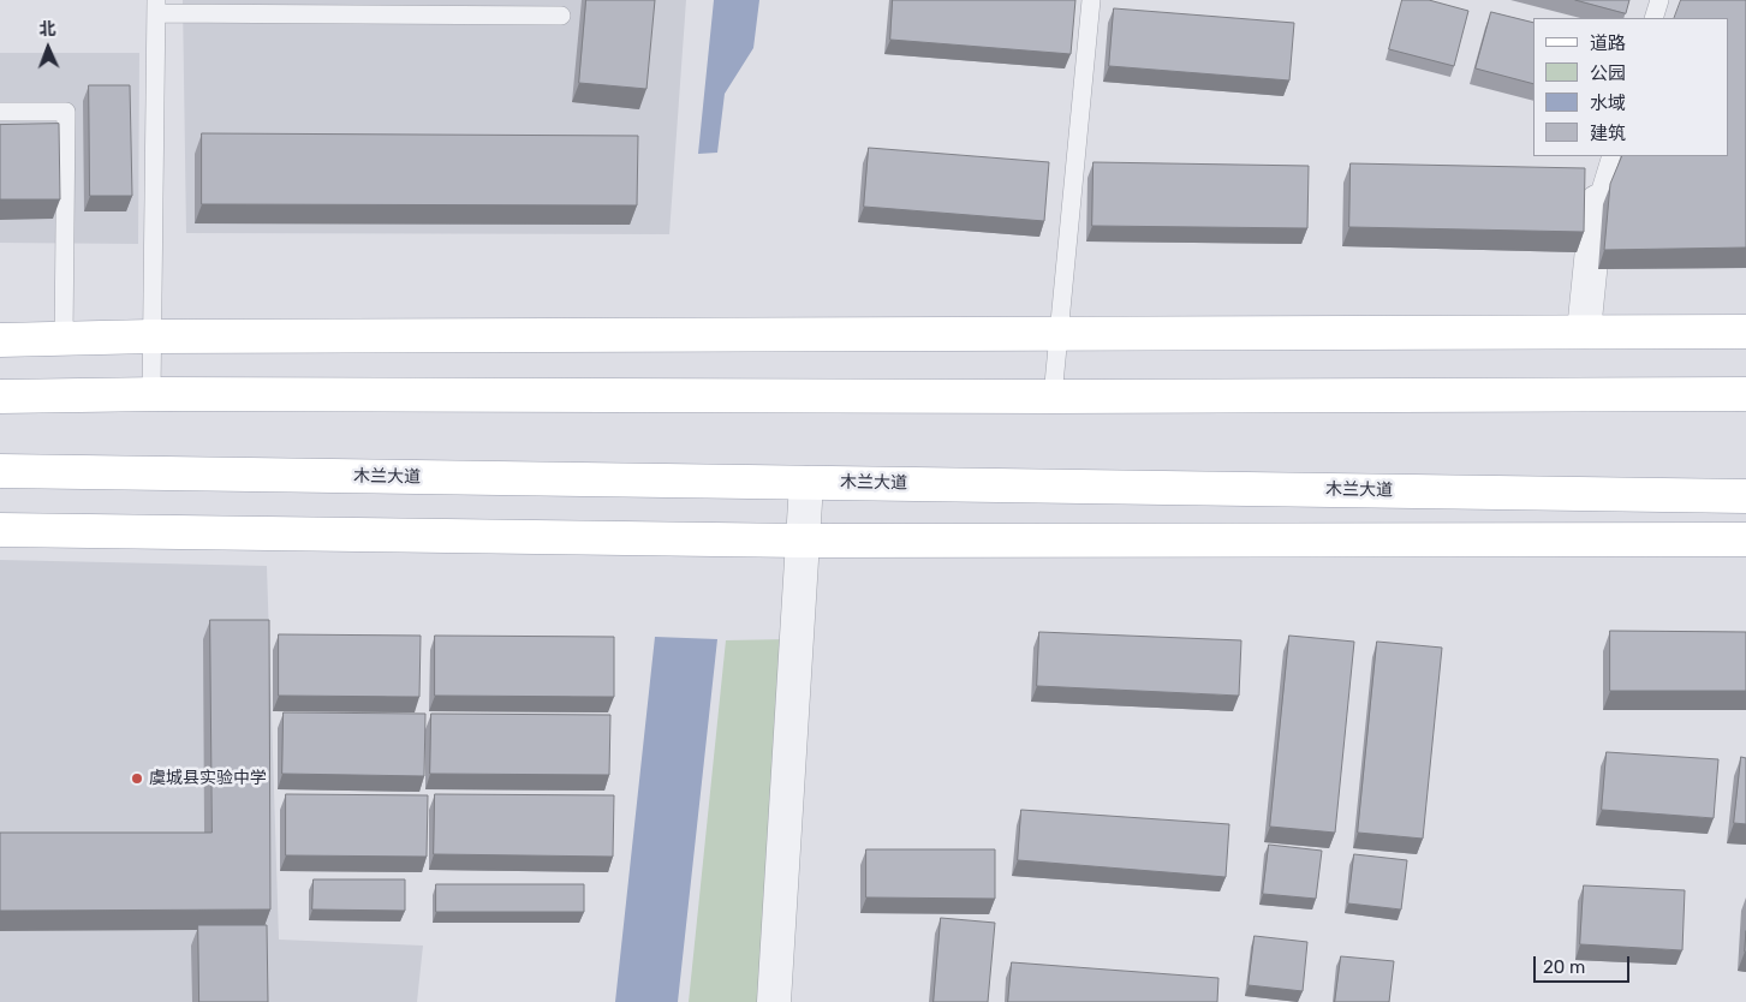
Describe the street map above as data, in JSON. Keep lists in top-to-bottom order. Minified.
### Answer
{"streets":{"main road":["木兰大道"]},"places":["虞城县实验中学"],"legend":["道路","公园","水域","建筑"],"scale_bar":"20 m","north":"top"}
